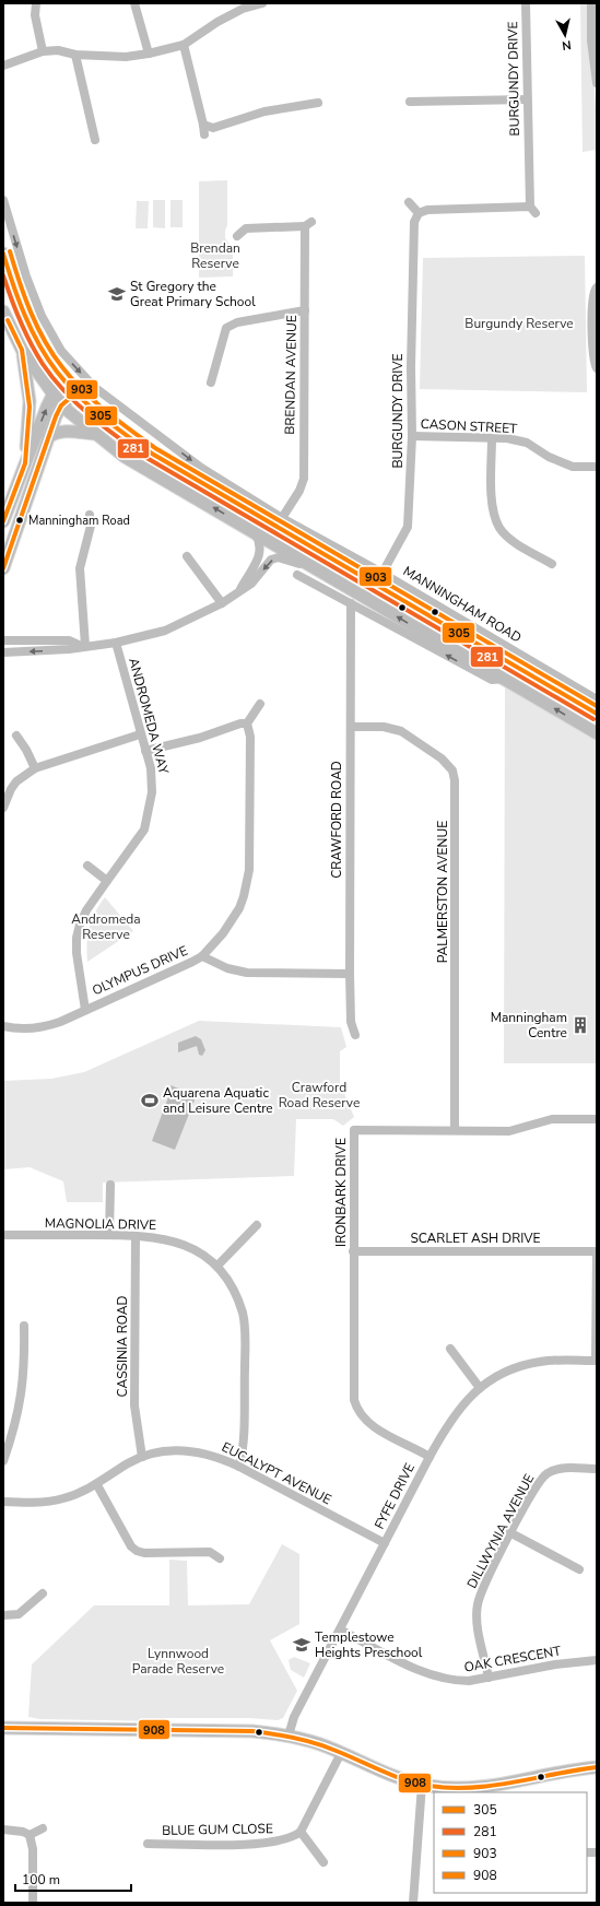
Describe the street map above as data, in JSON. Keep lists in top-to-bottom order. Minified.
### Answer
{"streets":{"main road":["MANNINGHAM ROAD"],"street":["BURGUNDY DRIVE","BRENDAN AVENUE","CASON STREET","ANDROMEDA WAY","CRAWFORD ROAD","PALMERSTON AVENUE","OLYMPUS DRIVE","IRONBARK DRIVE","MAGNOLIA DRIVE","SCARLET ASH DRIVE","CASSINIA ROAD","EUCALYPT AVENUE","FYFE DRIVE","DILLWYNIA AVENUE","OAK CRESCENT","BLUE GUM CLOSE"]},"crossings":[["BURGUNDY DRIVE","CASON STREET"],["BURGUNDY DRIVE","MANNINGHAM ROAD"],["BRENDAN AVENUE","MANNINGHAM ROAD"],["ANDROMEDA WAY","OLYMPUS DRIVE"],["CRAWFORD ROAD","PALMERSTON AVENUE"],["PALMERSTON AVENUE","IRONBARK DRIVE"],["IRONBARK DRIVE","SCARLET ASH DRIVE"],["IRONBARK DRIVE","FYFE DRIVE"],["MAGNOLIA DRIVE","CASSINIA ROAD"],["MAGNOLIA DRIVE","EUCALYPT AVENUE"],["CASSINIA ROAD","EUCALYPT AVENUE"],["EUCALYPT AVENUE","FYFE DRIVE"],["FYFE DRIVE","OAK CRESCENT"],["DILLWYNIA AVENUE","OAK CRESCENT"]],"parks":["Brendan Reserve","Burgundy Reserve","Andromeda Reserve","Crawford Road Reserve","Lynnwood Parade Reserve"],"places":{"school or university":["St Gregory the Great Primary School","Templestowe Heights Preschool"],"other":["Manningham Road"],"building":["Manningham Centre"],"sports":["Aquarena Aquatic and Leisure Centre"]},"lines":["transit line 903","transit line 305","transit line 281","transit line 908"],"legend":["305","281","903","908"],"scale_bar":"100 m","north":"bottom"}
